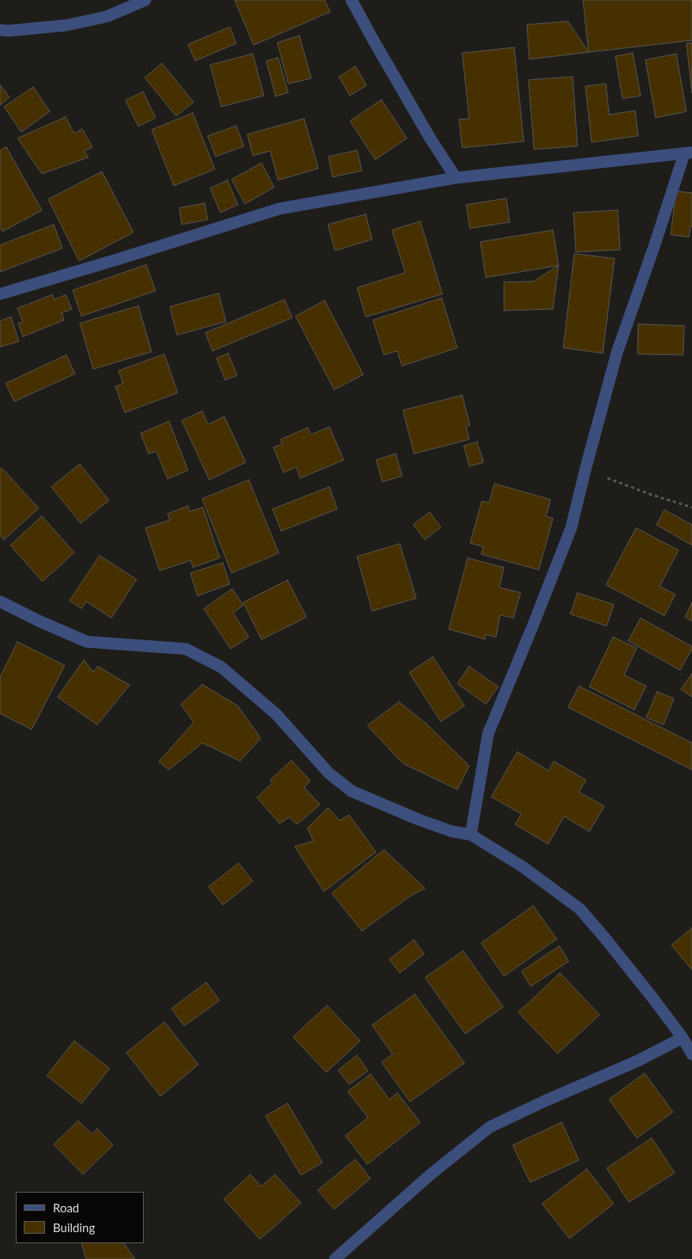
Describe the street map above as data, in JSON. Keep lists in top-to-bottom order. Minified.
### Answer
{"legend":["Road","Building"]}
